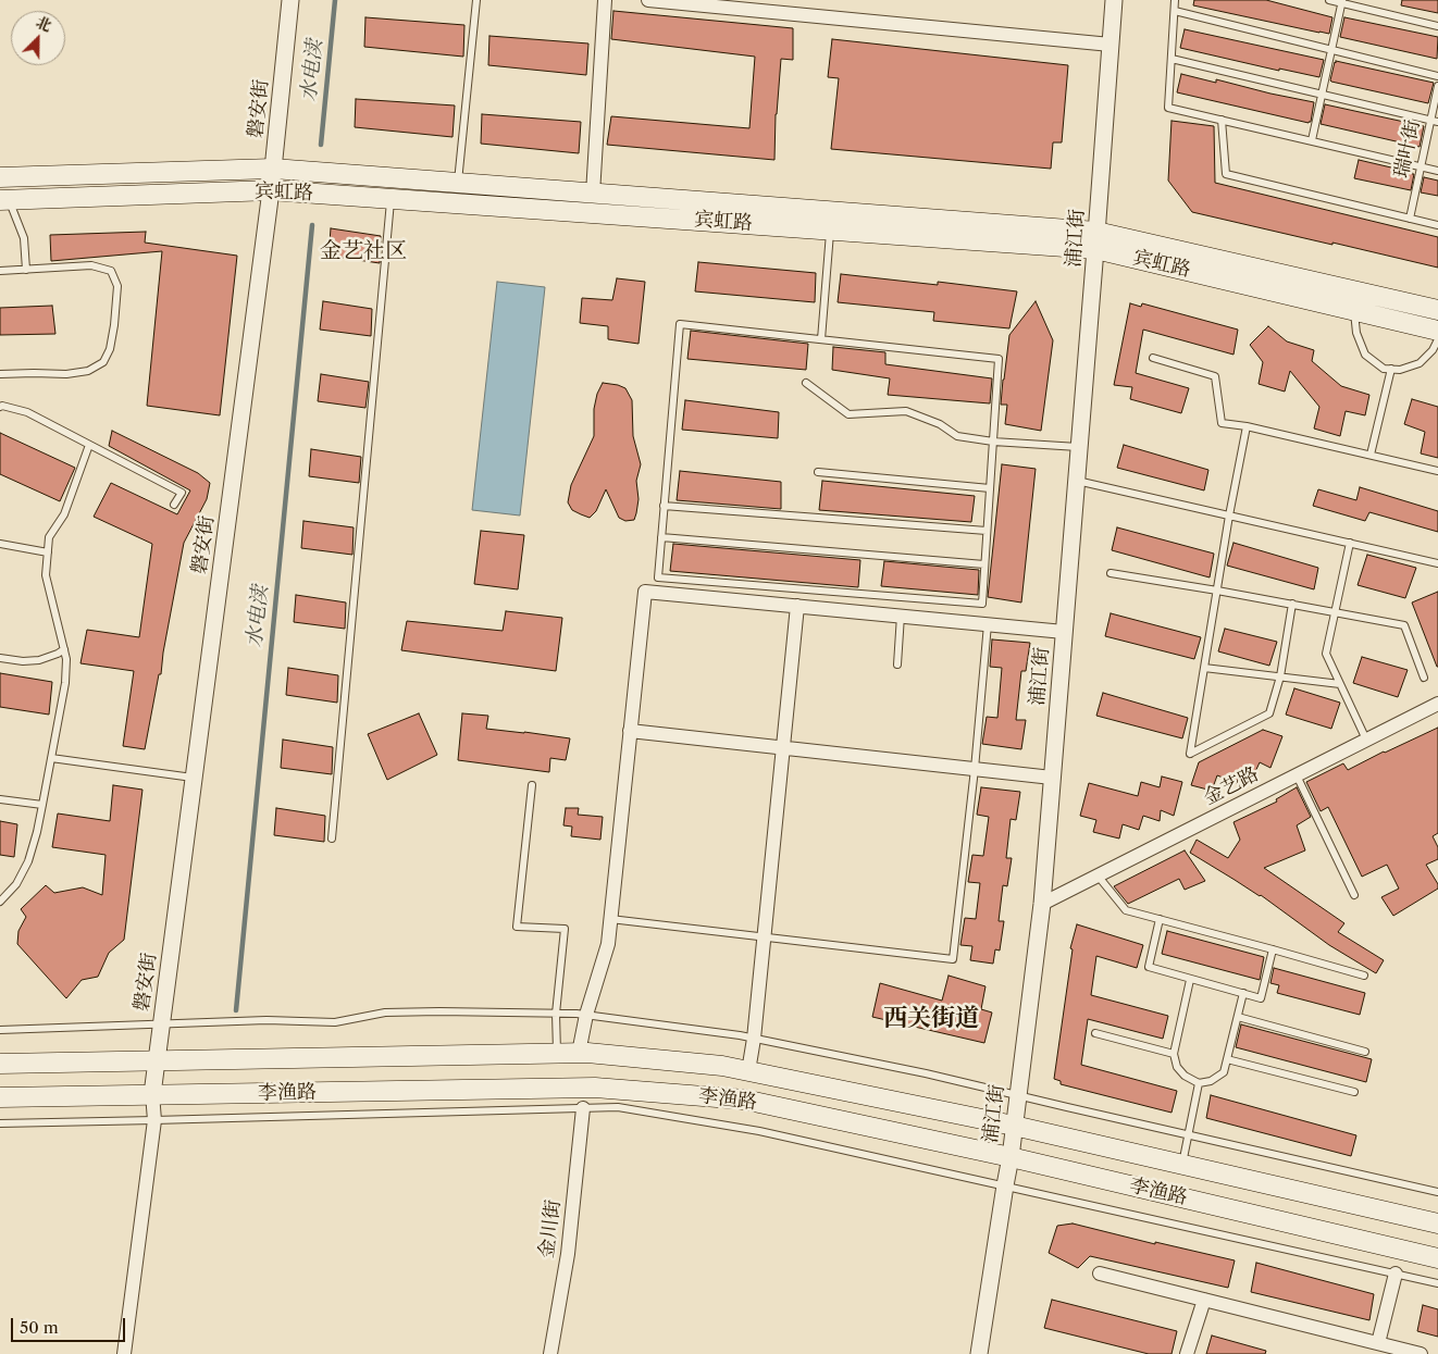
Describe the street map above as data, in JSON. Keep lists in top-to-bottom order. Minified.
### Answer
{"streets":{"main road":["宾虹路","李渔路"],"street":["磐安街","浦江街","金艺路","金川街"],"lane":["瑞叶街"]},"crossings":[["磐安街","宾虹路"],["磐安街","李渔路"],["宾虹路","浦江街"],["浦江街","金艺路"],["浦江街","李渔路"]],"districts":["金艺社区","西关街道"],"water":["水电渎"],"scale_bar":"50 m","north":"top right"}
